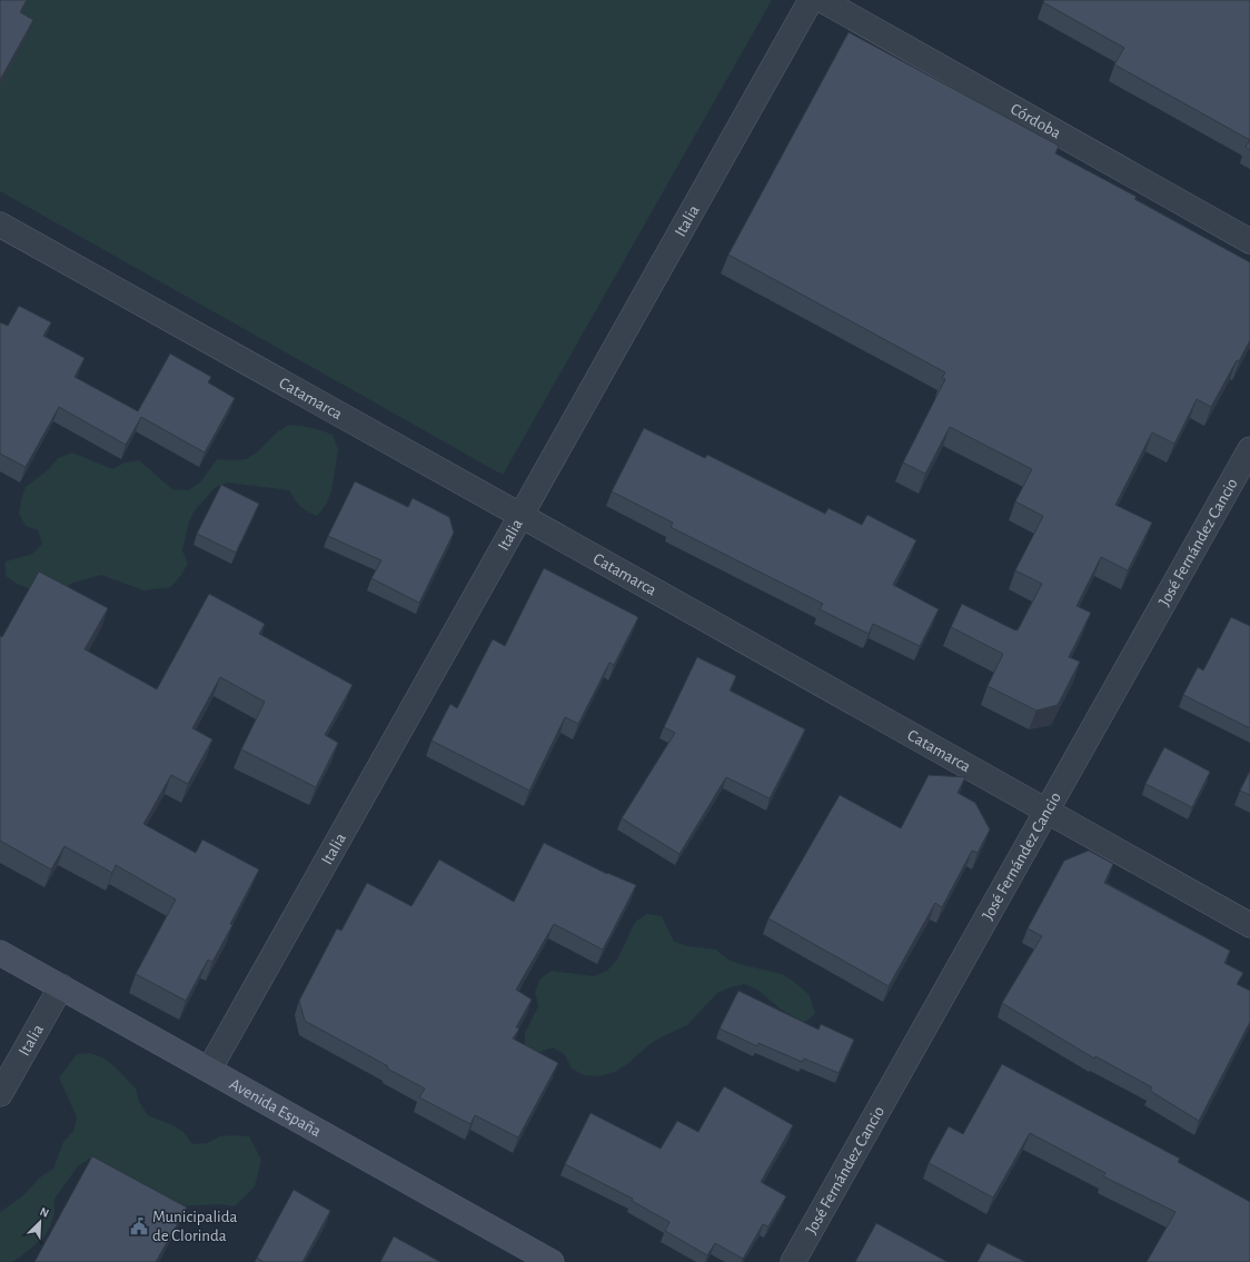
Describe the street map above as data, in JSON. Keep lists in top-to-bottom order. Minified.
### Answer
{"streets":{"main road":["Avenida España"],"street":["Córdoba","Italia","Catamarca","José Fernández Cancio"]},"crossings":[["Italia","Catamarca"],["Italia","Avenida España"],["Catamarca","José Fernández Cancio"]],"places":{"public building":["Municipalida de Clorinda"]},"north":"top right"}
